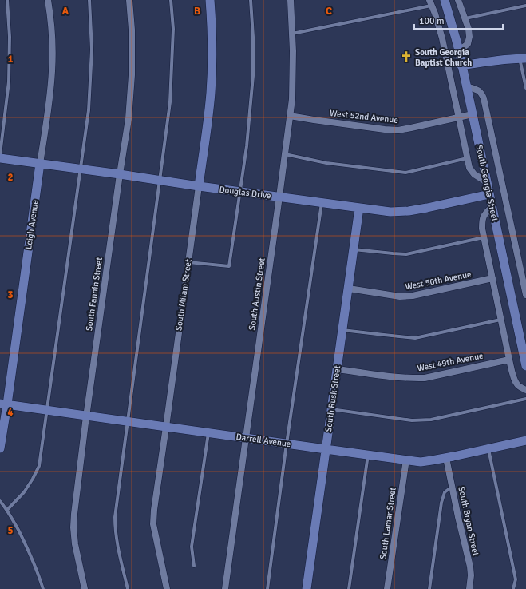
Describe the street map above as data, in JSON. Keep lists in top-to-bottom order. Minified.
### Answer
{"streets":{"street":["West 52nd Avenue","South Georgia Street","Douglas Drive","Leigh Avenue","West 50th Avenue","South Fannin Street","South Austin Street","South Milam Street","West 49th Avenue","South Rusk Street","Darrell Avenue","South Bryan Street","South Lamar Street"]},"crossings":[["West 52nd Avenue","South Georgia Street"],["West 52nd Avenue","South Austin Street"],["South Georgia Street","Douglas Drive"],["Douglas Drive","Leigh Avenue"],["Douglas Drive","South Fannin Street"],["Douglas Drive","South Austin Street"],["Douglas Drive","South Milam Street"],["Douglas Drive","South Rusk Street"],["Leigh Avenue","Darrell Avenue"],["West 50th Avenue","South Rusk Street"],["South Fannin Street","Darrell Avenue"],["South Austin Street","Darrell Avenue"],["South Milam Street","Darrell Avenue"],["West 49th Avenue","South Rusk Street"],["South Rusk Street","Darrell Avenue"],["Darrell Avenue","South Bryan Street"],["Darrell Avenue","South Lamar Street"]],"places":{"church":["South Georgia Baptist Church"]},"scale_bar":"100 m","grid":{"columns":["A","B","C"],"rows":["1","2","3","4","5"]}}
